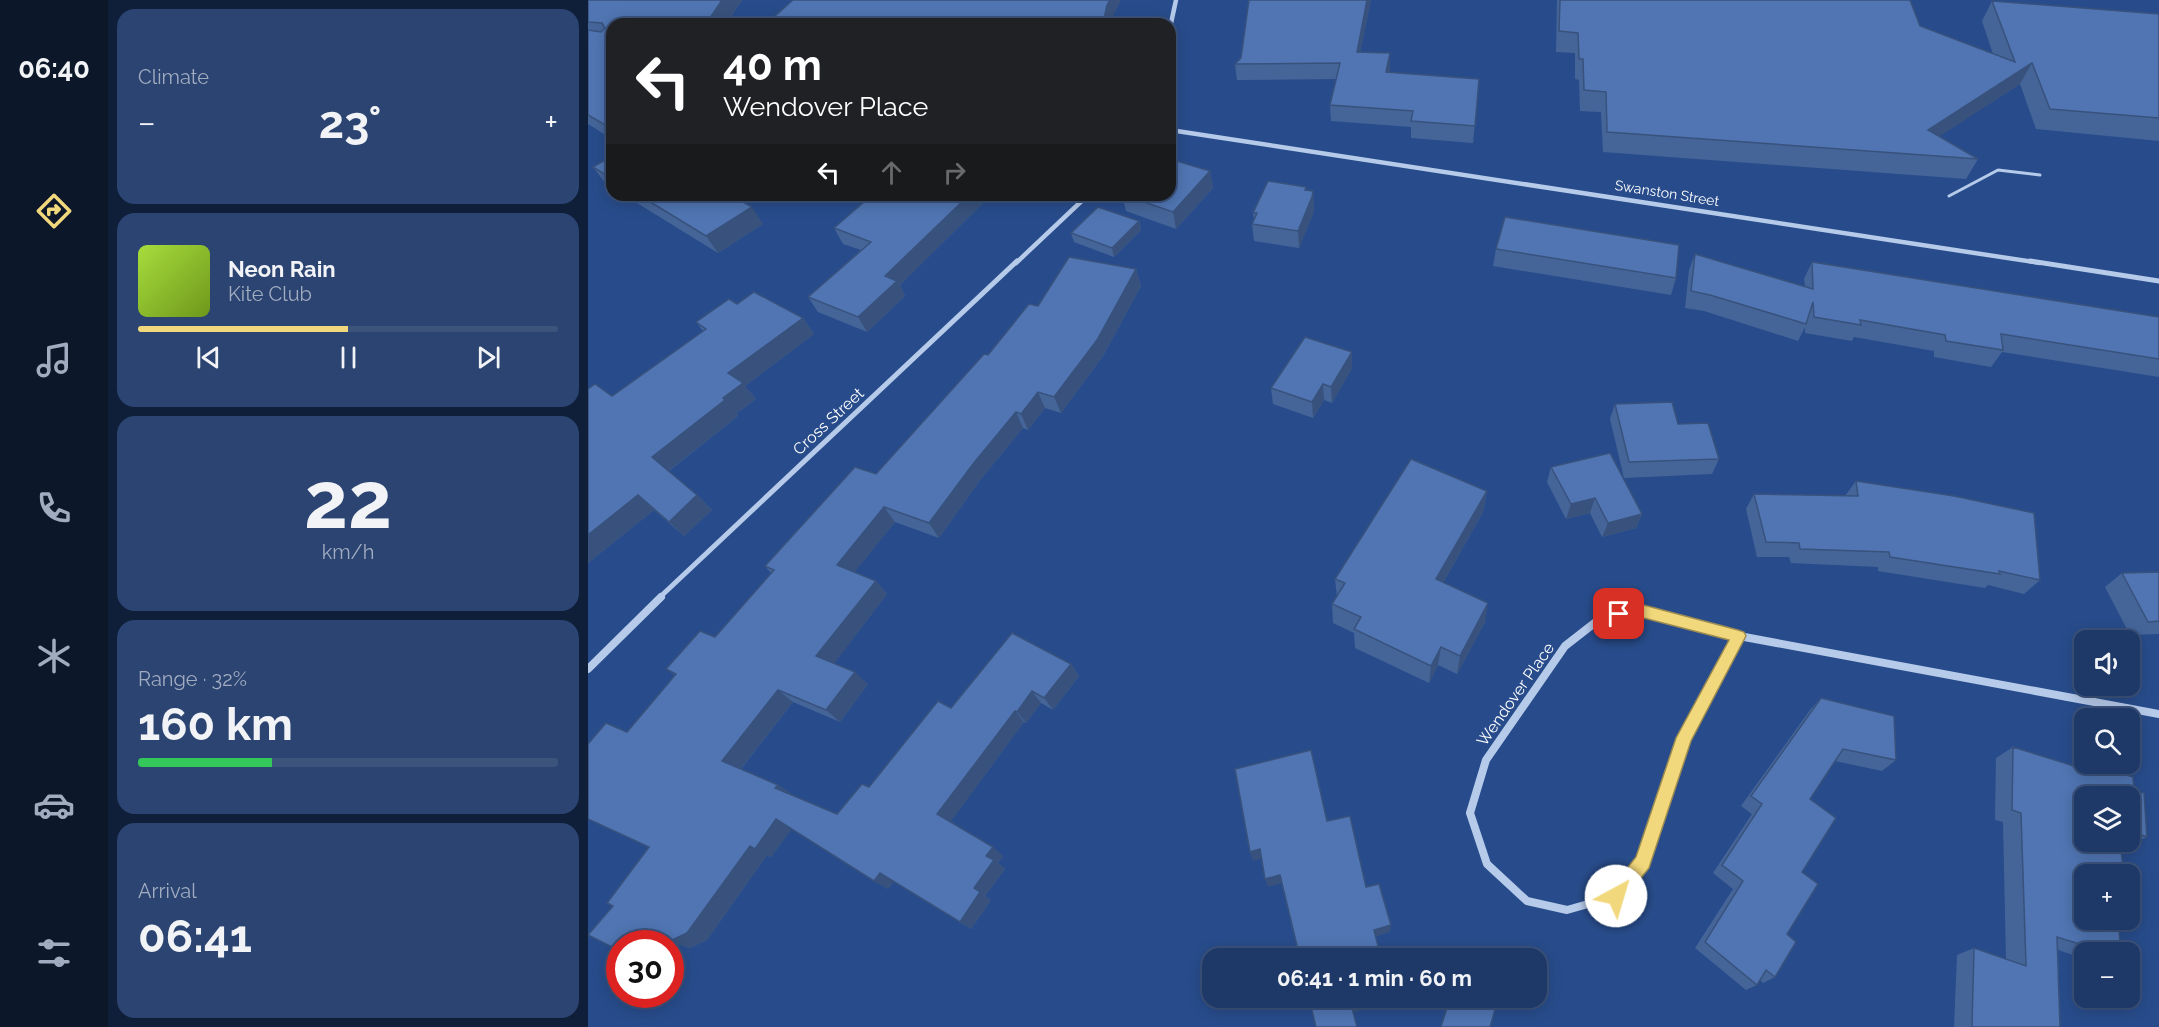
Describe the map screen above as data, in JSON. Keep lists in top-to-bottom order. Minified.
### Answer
{"streets":{"street":["Swanston Street","Cross Street","Wendover Place"]},"page":{"tabs":"06:40","tile":["Climate",["22","km/h"],["Range · 32%","160 km"],["Arrival","06:41"]],"turn":["40 m","Wendover Place"],"heat":["−","23°","+"],"song":["Neon Rain","Kite Club"],"map_buttons":["+","−"],"limit":"30","trip":"06:41 · 1 min · 60 m"}}
